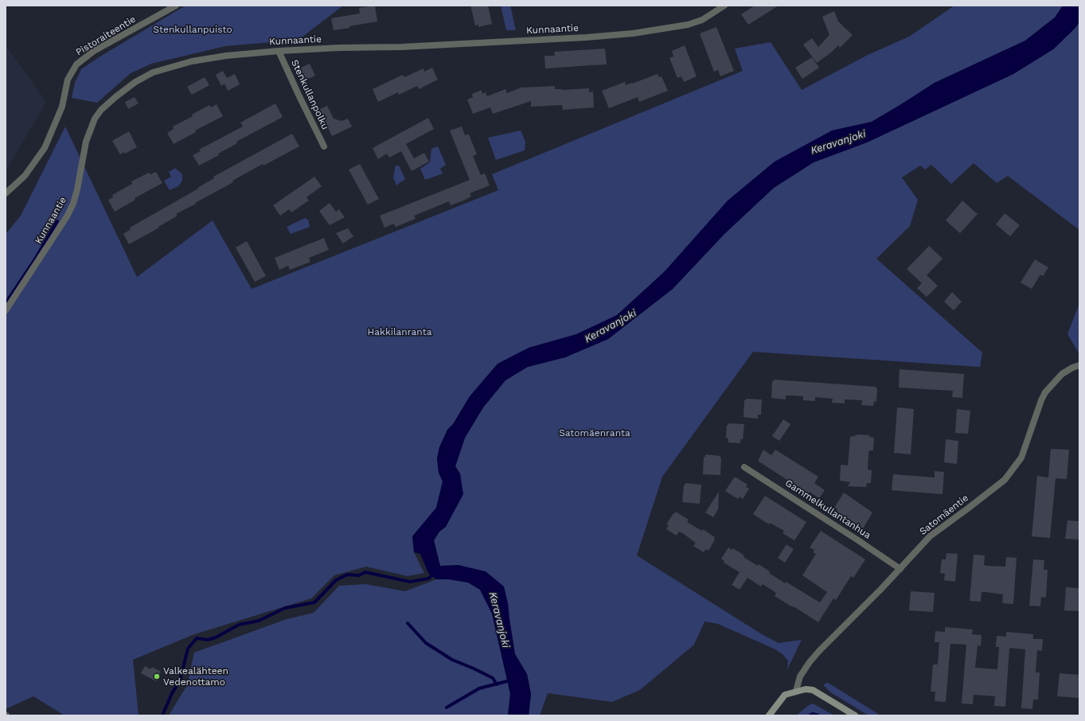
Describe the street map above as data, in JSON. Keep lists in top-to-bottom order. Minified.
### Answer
{"streets":{"street":["Kunnaantie","Pistoraiteentie","Stenkullanpolku","Gammelkullantanhua","Satomäentie"]},"crossings":[["Kunnaantie","Stenkullanpolku"],["Gammelkullantanhua","Satomäentie"]],"water":["Keravanjoki"],"parks":["Stenkullanpuisto","Hakkilanranta","Satomäenranta"],"places":["Valkealähteen Vedenottamo"]}
